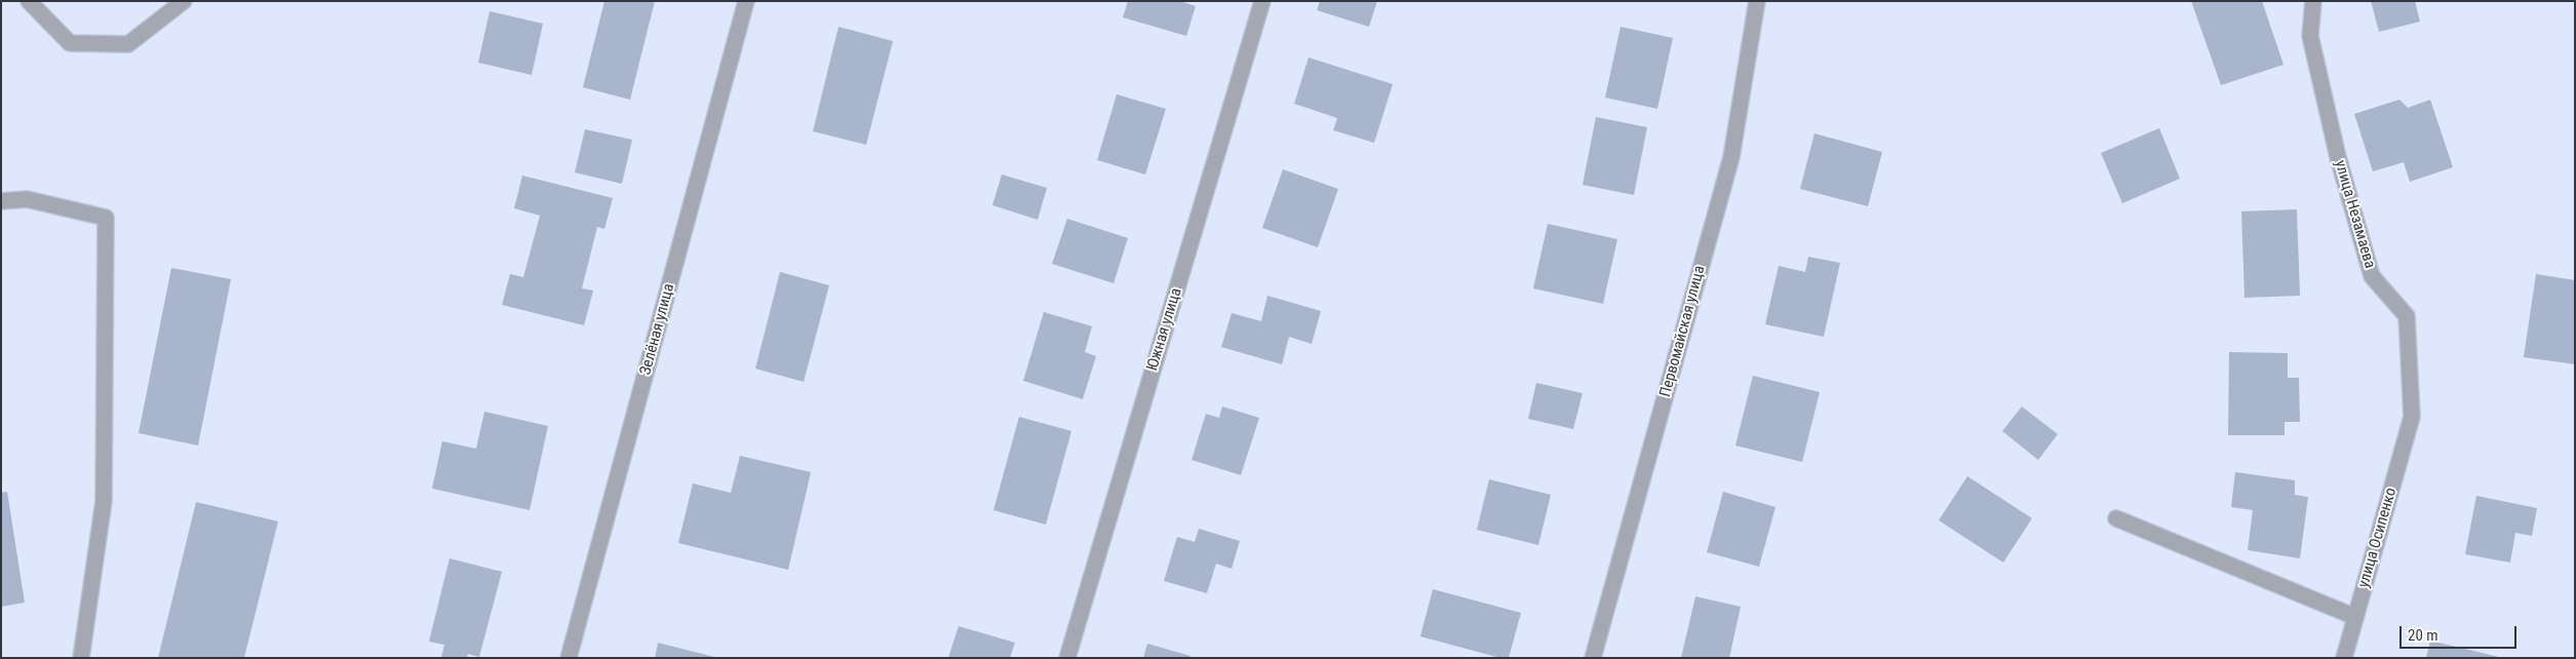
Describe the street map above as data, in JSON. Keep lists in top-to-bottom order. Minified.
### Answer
{"streets":{"street":["улица Незамаева","Зелёная улица","Южная улица","Первомайская улица","улица Осипенко"]},"crossings":[["улица Незамаева","улица Осипенко"]],"scale_bar":"20 m"}
